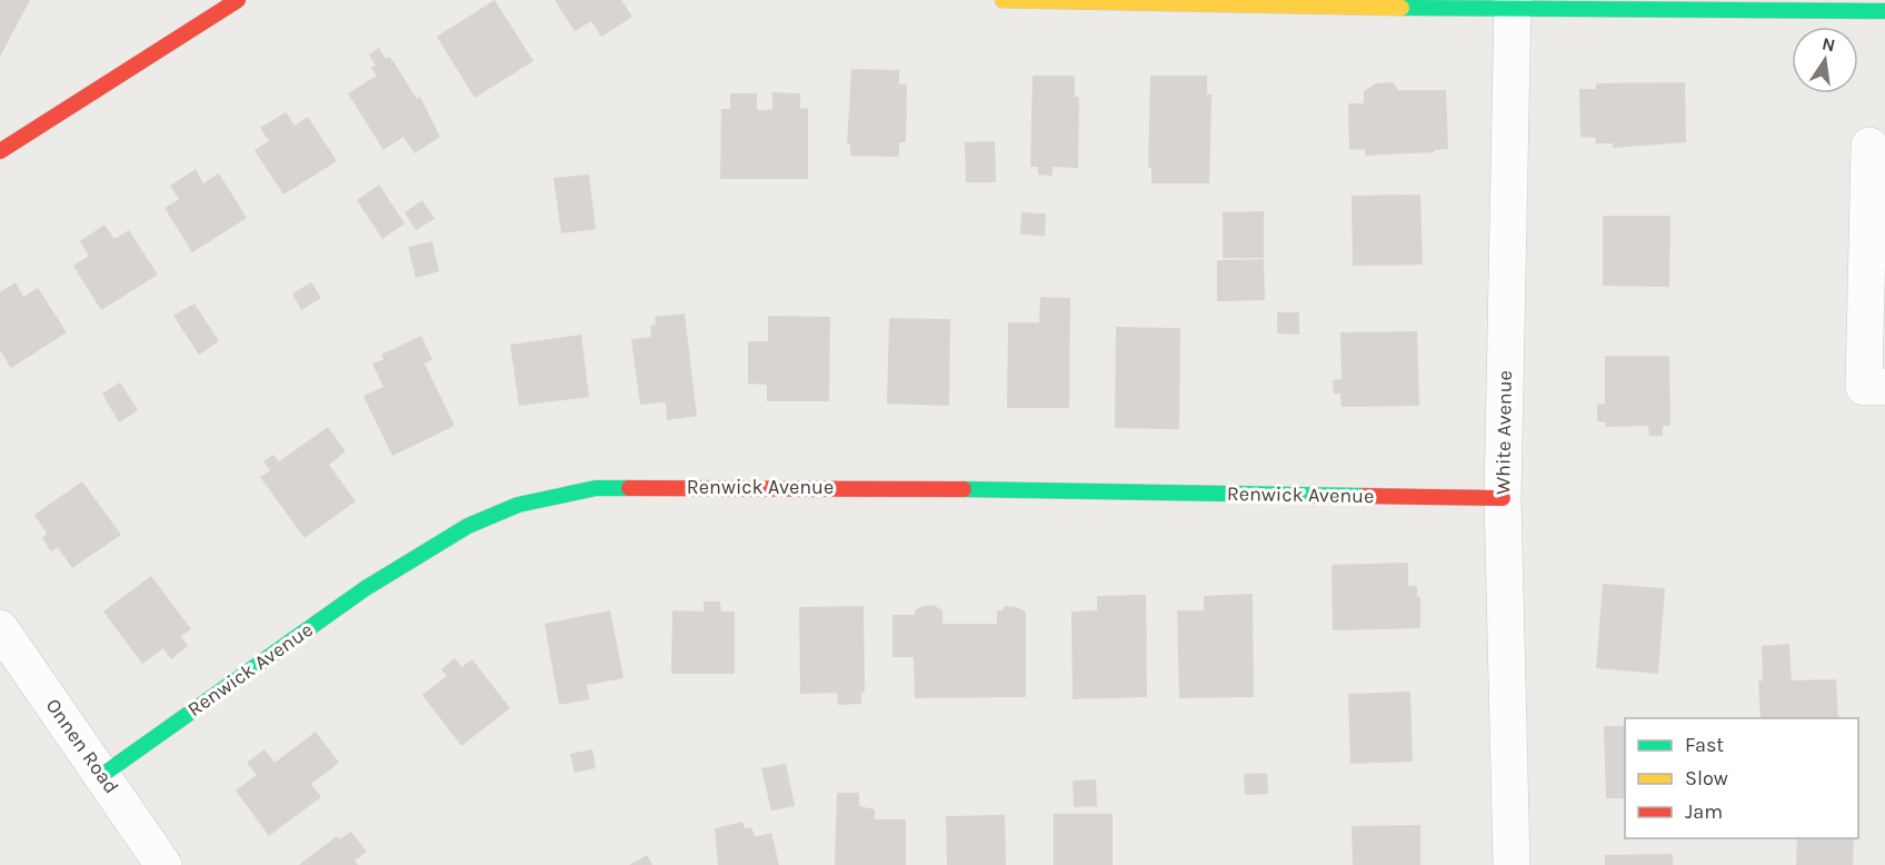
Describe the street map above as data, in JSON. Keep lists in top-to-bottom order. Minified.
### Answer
{"streets":{"street":["White Avenue","Renwick Avenue","Onnen Road"]},"crossings":[["White Avenue","Renwick Avenue"],["Renwick Avenue","Onnen Road"]],"legend":["Fast","Slow","Jam"],"north":"top"}
